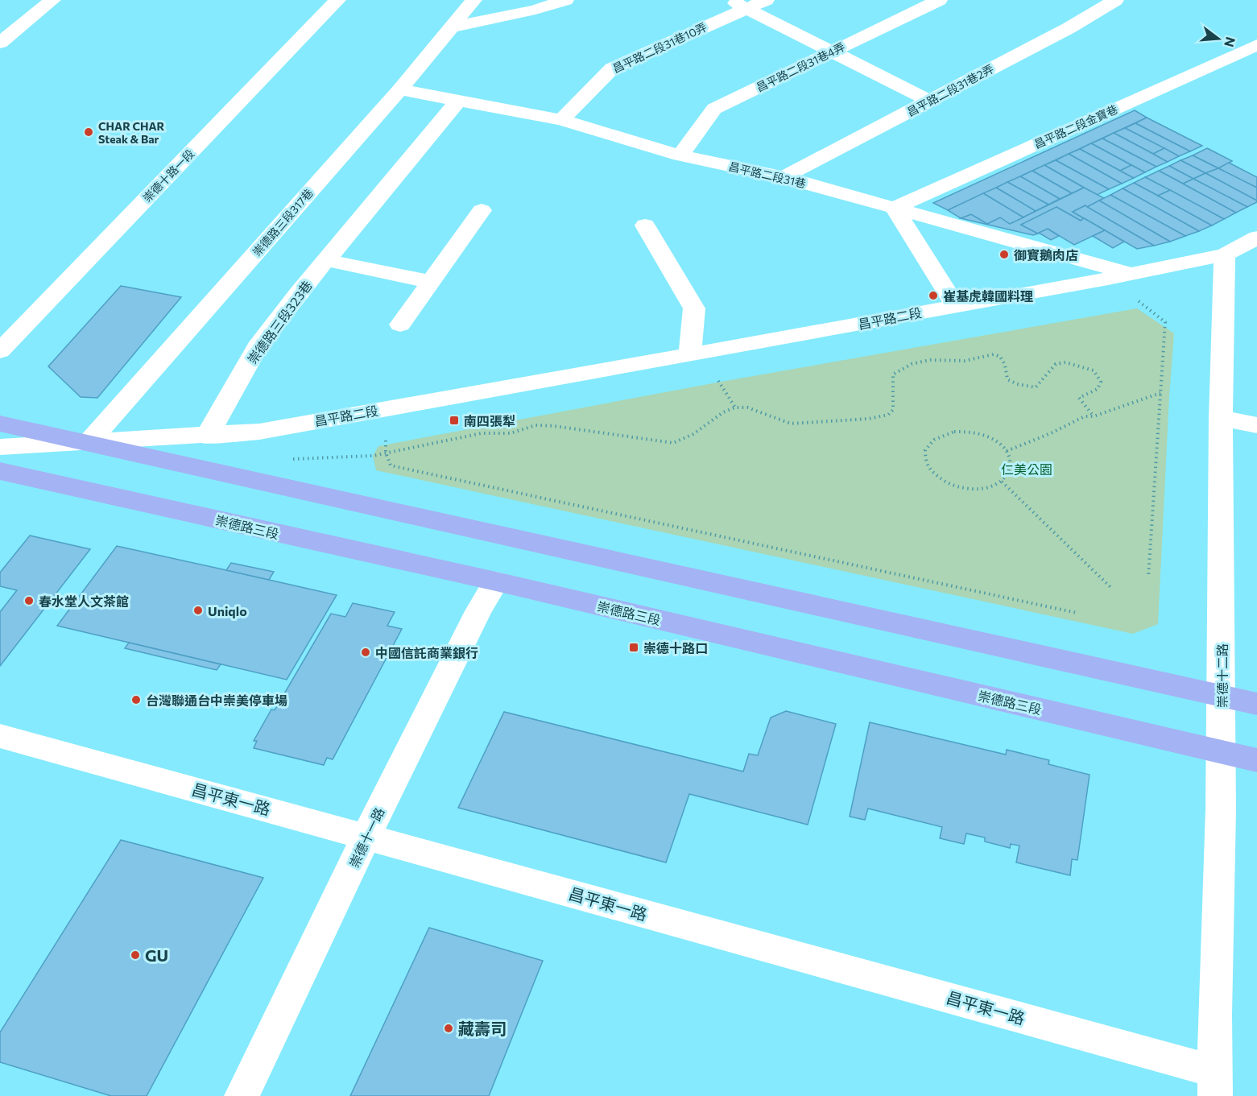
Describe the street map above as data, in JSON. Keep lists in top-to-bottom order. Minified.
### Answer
{"streets":{"main road":["崇德路三段"],"street":["昌平路二段31巷10弄","昌平路二段31巷4弄","昌平路二段31巷2弄","昌平路二段金寶巷","昌平路二段31巷","崇德十路一段","崇德路三段317巷","昌平路二段","崇德路三段323巷","崇德十二路","昌平東一路","崇德十一路"]},"crossings":[["昌平路二段31巷10弄","昌平路二段31巷"],["昌平路二段31巷4弄","昌平路二段31巷"],["昌平路二段31巷2弄","昌平路二段31巷"],["昌平路二段金寶巷","昌平路二段31巷"],["昌平路二段31巷","崇德路三段317巷"],["昌平路二段31巷","昌平路二段"],["昌平路二段31巷","崇德路三段323巷"],["崇德路三段317巷","昌平路二段"],["昌平路二段","崇德路三段323巷"],["昌平路二段","崇德十二路"],["崇德路三段","崇德十二路"],["崇德路三段","崇德十一路"],["崇德十二路","昌平東一路"],["昌平東一路","崇德十一路"]],"parks":["仁美公園"],"places":{"other":["CHAR CHAR Steak & Bar","御寶鵝肉店","崔基虎韓國料理","春水堂人文茶館","Uniqlo","中國信託商業銀行","台灣聯通台中崇美停車場","GU","藏壽司"],"transit":["南四張犁","崇德十路口"]},"north":"right"}
